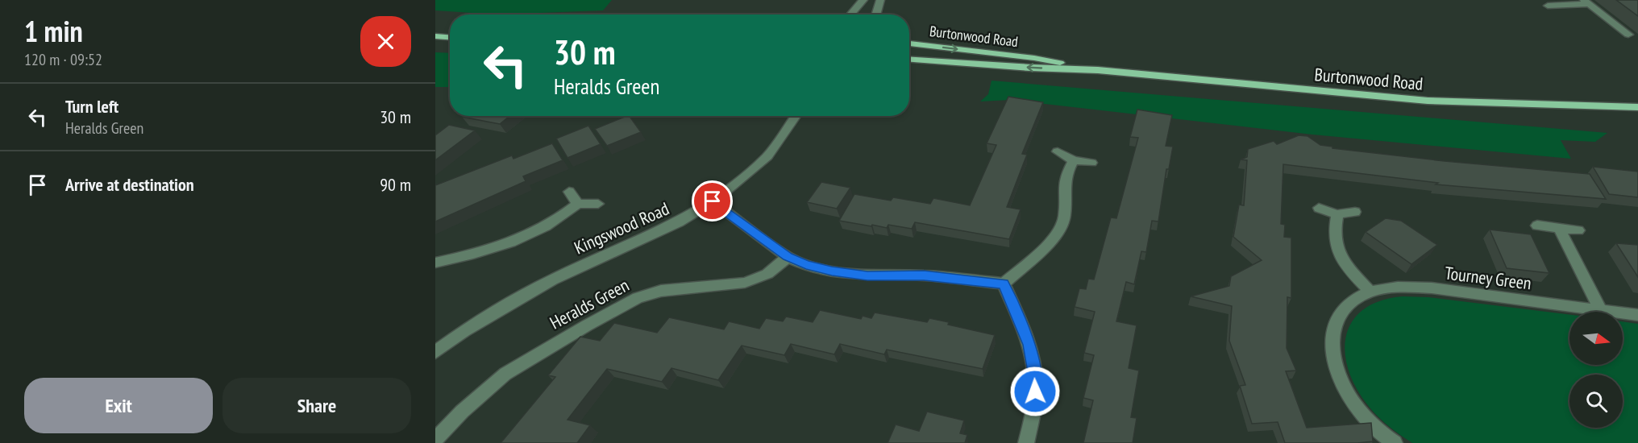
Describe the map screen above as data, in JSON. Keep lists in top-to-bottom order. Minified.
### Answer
{"streets":{"main road":["Burtonwood Road"],"street":["Kingswood Road","Tourney Green","Heralds Green"]},"north":"right","page":{"heading":["1 min","120 m · 09:52"],"turn":["30 m","Heralds Green"],"list":[{"name":"Turn left","note":"Heralds Green","value":"30 m"},{"name":"Arrive at destination","value":"90 m"}],"buttons":["Exit","Share"]}}
